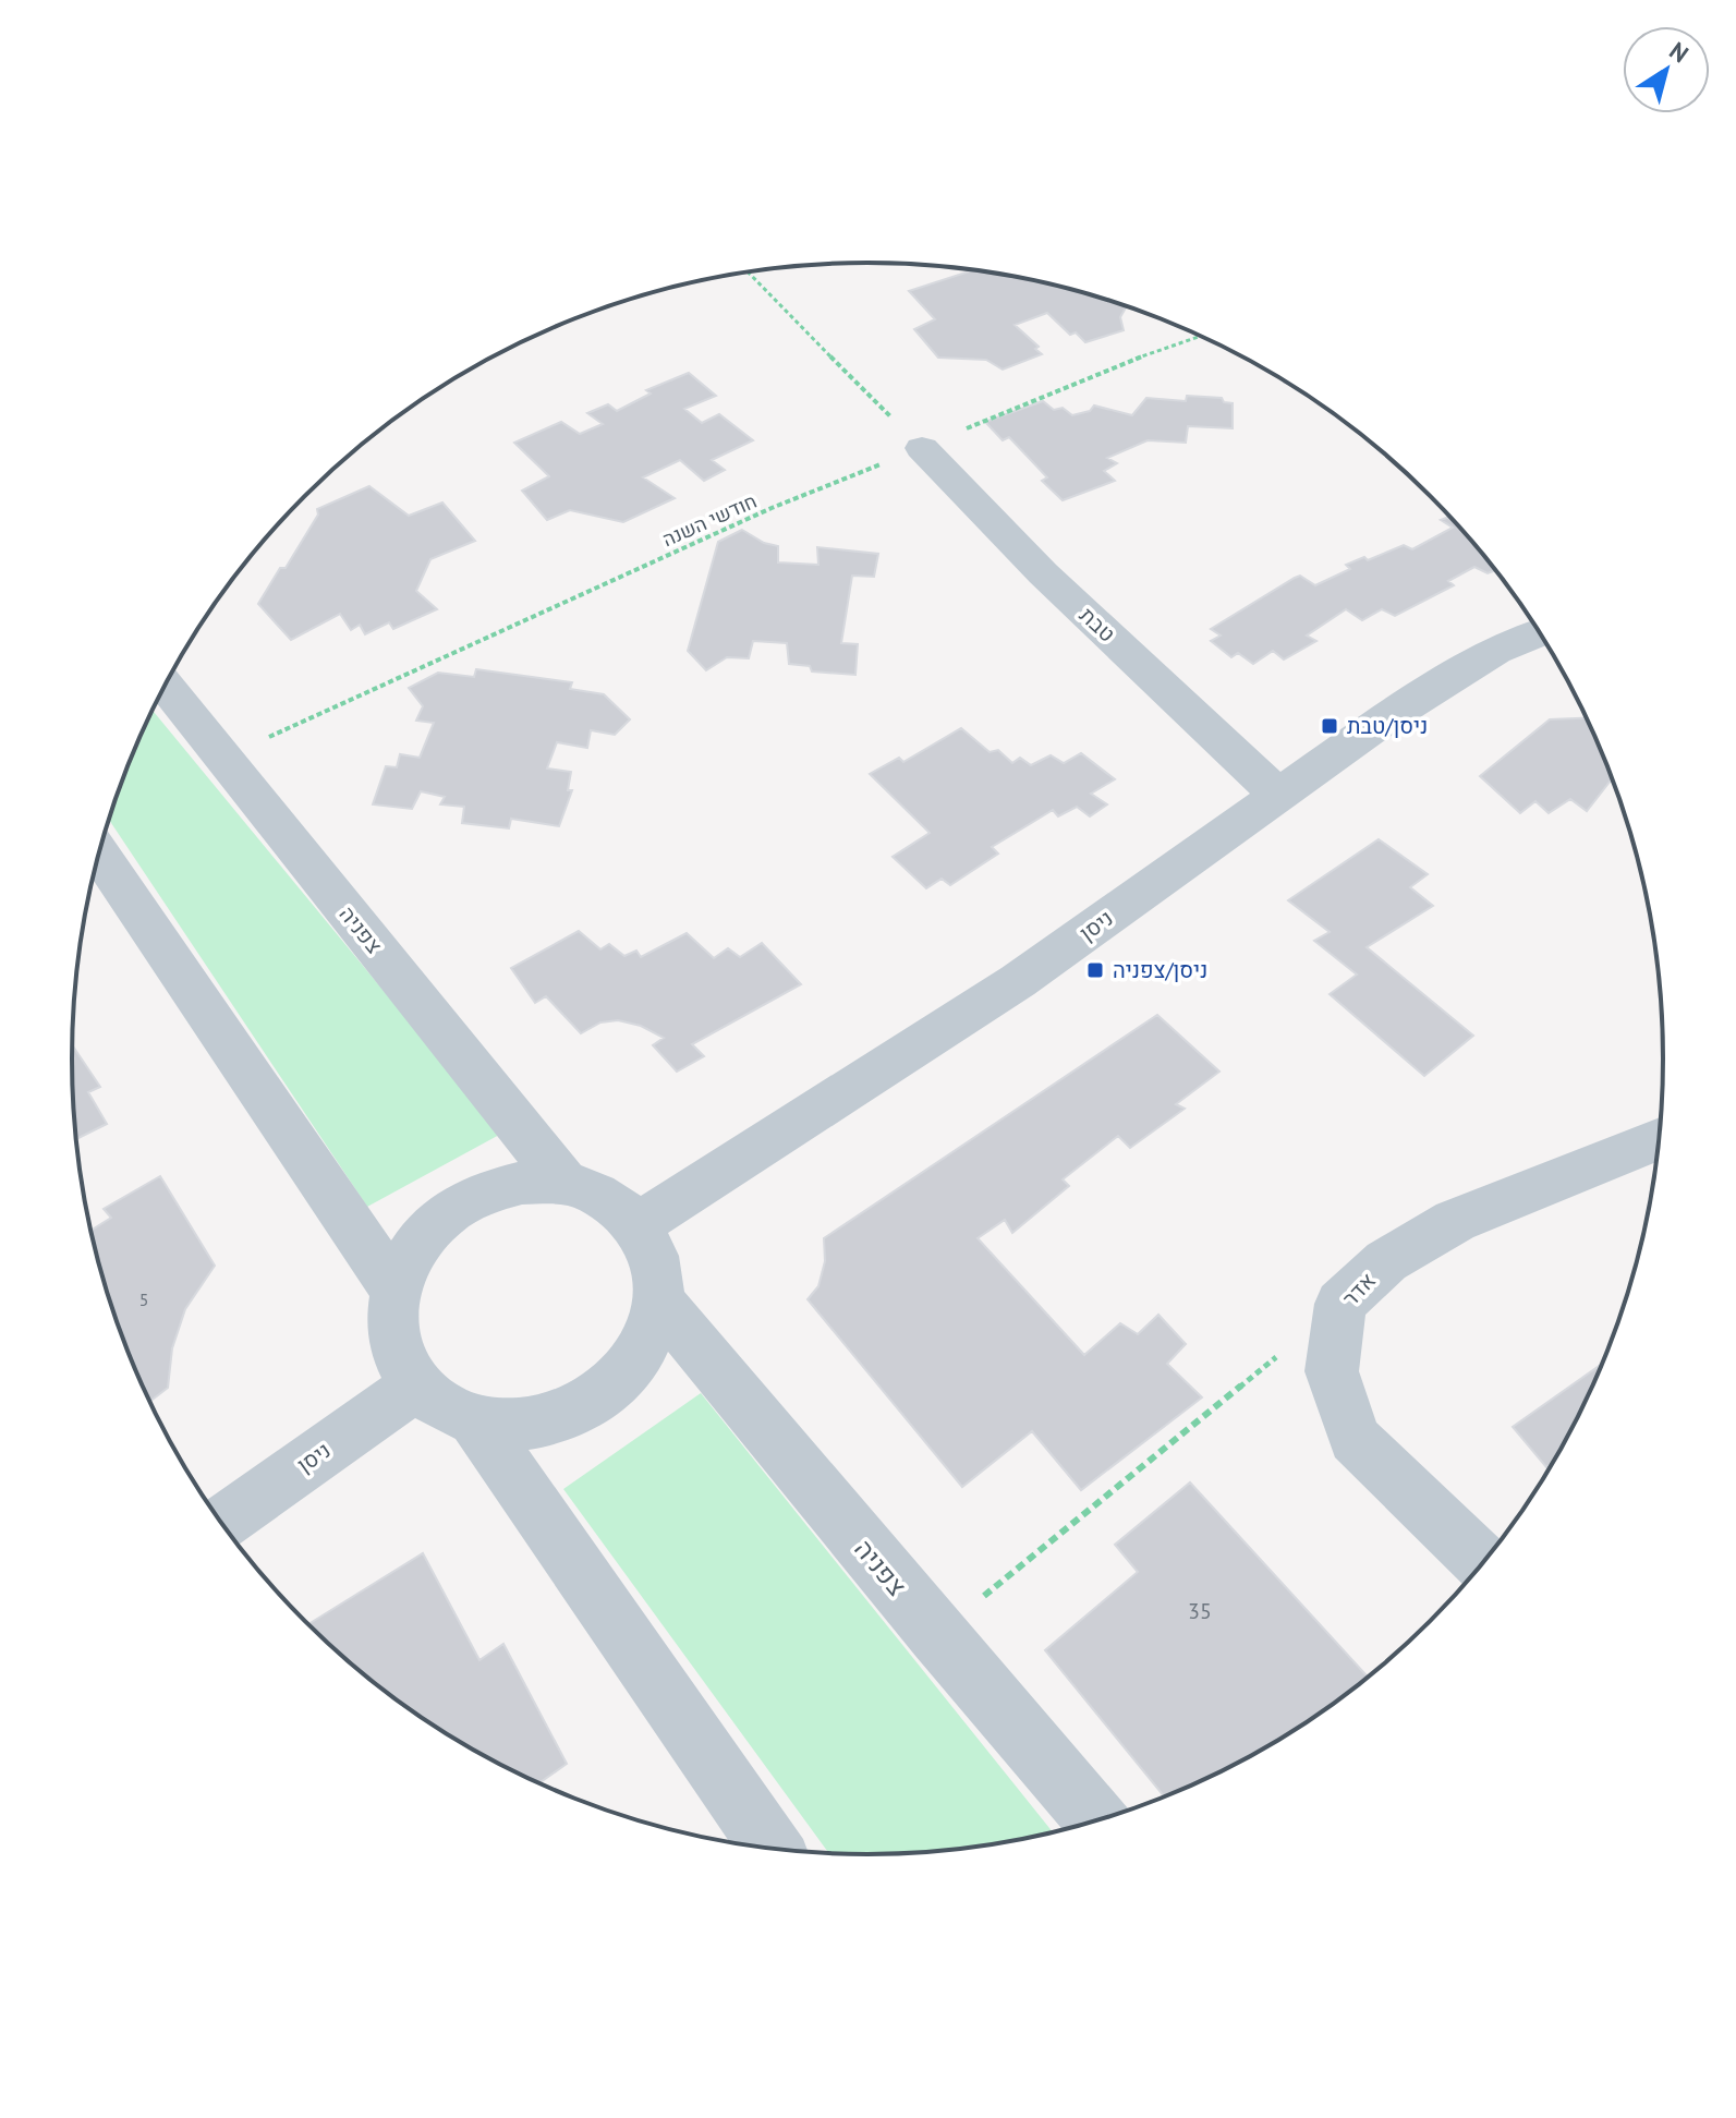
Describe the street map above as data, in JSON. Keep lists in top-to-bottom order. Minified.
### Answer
{"streets":{"street":["טבת","ניסן","צפניה","אדר"],"path":["חודשי השנה"]},"crossings":[["חודשי השנה","טבת"],["חודשי השנה","צפניה"],["טבת","ניסן"],["ניסן","צפניה"]],"places":{"transit":["ניסן/טבת","ניסן/צפניה"]},"house_numbers":["5","35"],"north":"top right"}
